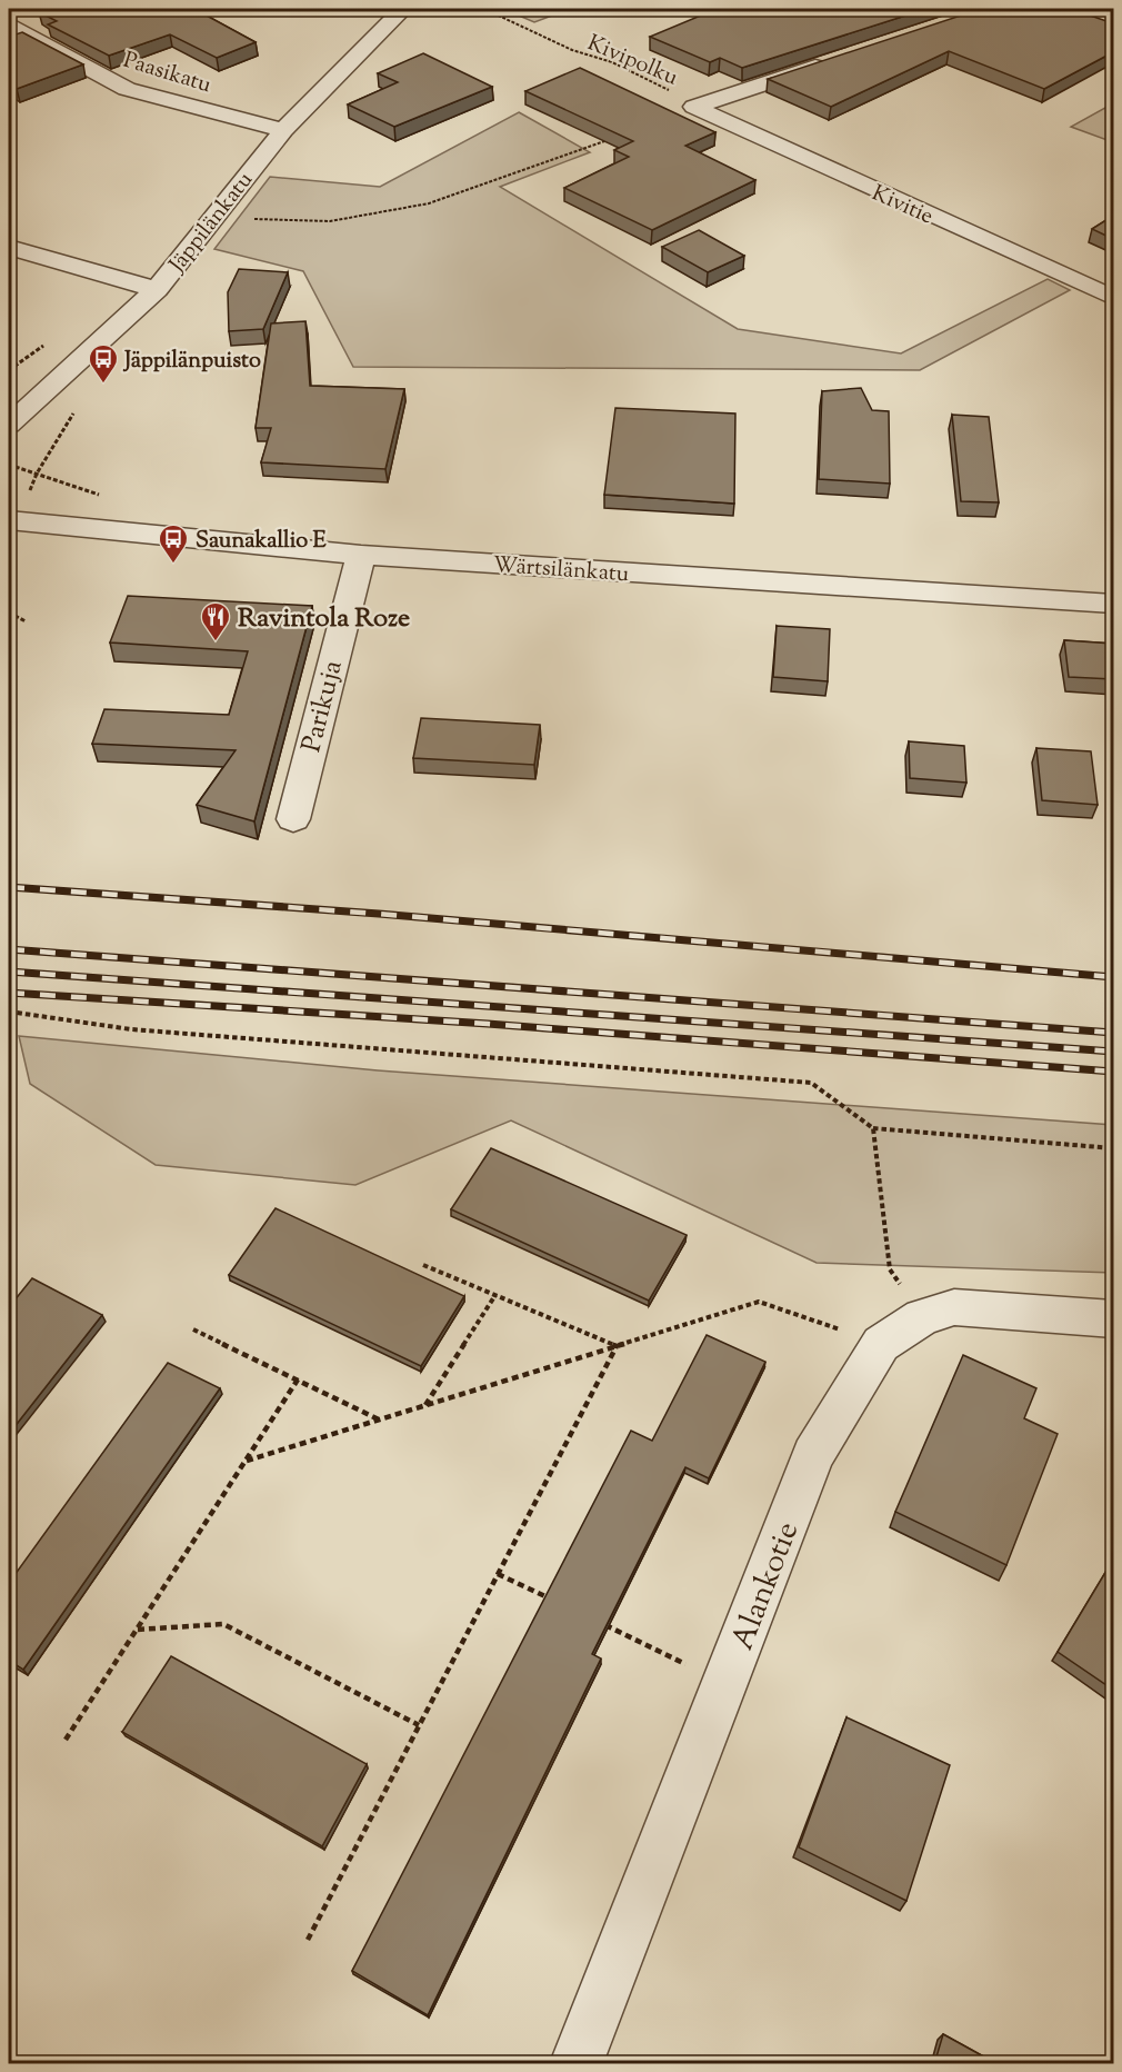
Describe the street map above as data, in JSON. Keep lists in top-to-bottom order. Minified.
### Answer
{"streets":{"street":["Paasikatu","Kivitie","Jäppilänkatu","Wärtsilänkatu","Parikuja","Alankotie"],"path":["Kivipolku"]},"crossings":[["Kivipolku","Kivitie"],["Paasikatu","Jäppilänkatu"],["Wärtsilänkatu","Parikuja"]],"places":{"bus stop":["Jäppilänpuisto","Saunakallio E"],"restaurant":["Ravintola Roze"]}}
